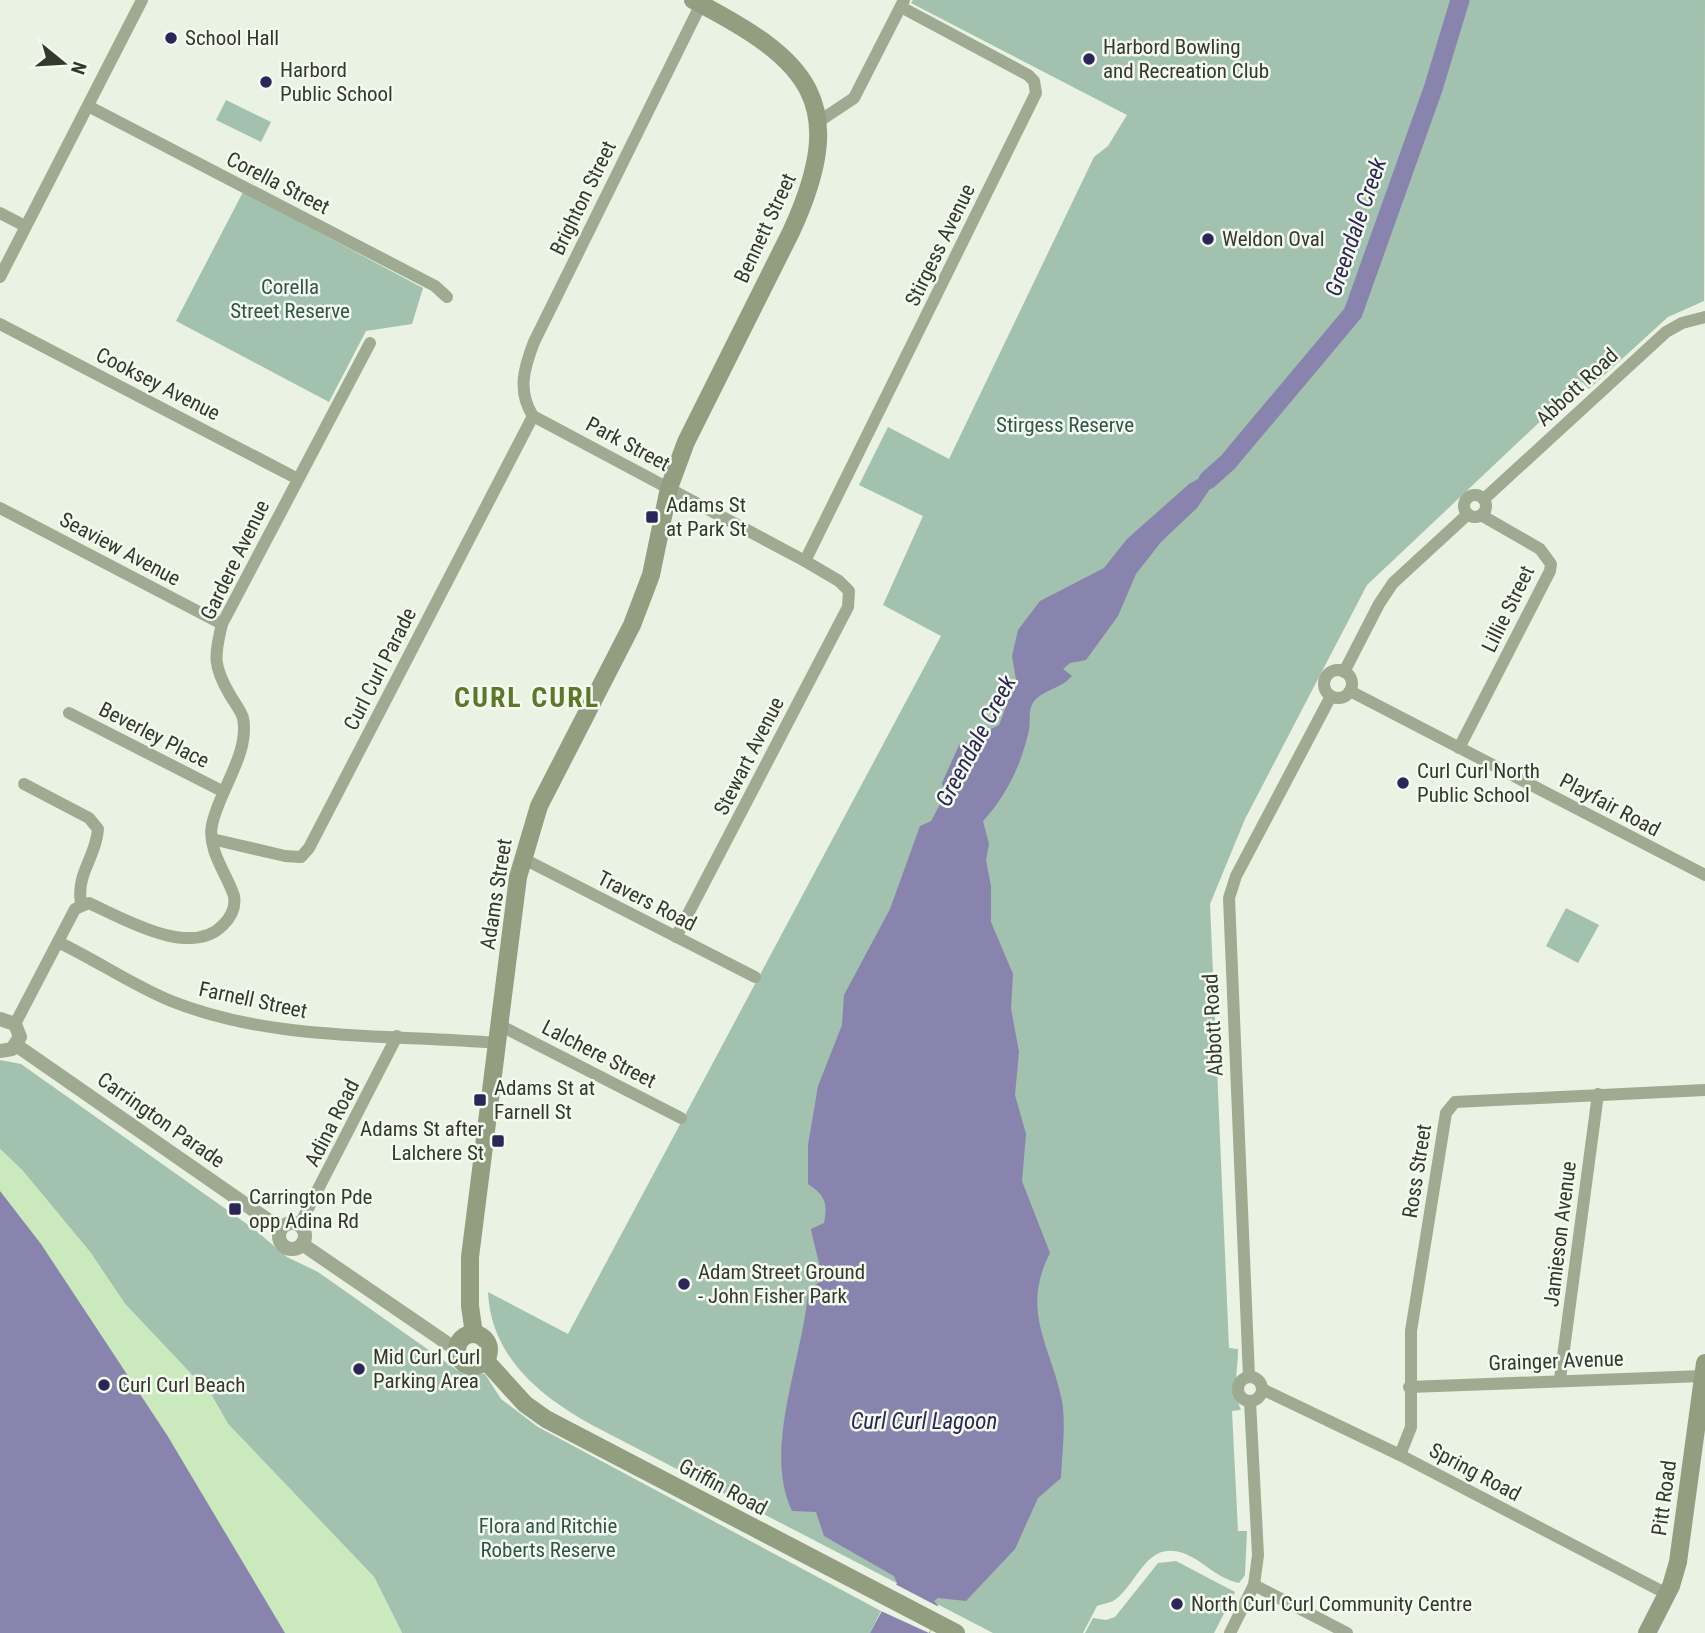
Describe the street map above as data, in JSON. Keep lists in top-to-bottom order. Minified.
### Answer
{"streets":{"main road":["Bennett Street","Adams Street","Griffin Road","Pitt Road"],"street":["Corella Street","Brighton Street","Stirgess Avenue","Cooksey Avenue","Abbott Road","Park Street","Seaview Avenue","Gardere Avenue","Lillie Street","Curl Curl Parade","Beverley Place","Stewart Avenue","Playfair Road","Travers Road","Farnell Street","Lalchere Street","Carrington Parade","Adina Road","Ross Street","Jamieson Avenue","Grainger Avenue","Spring Road"]},"crossings":[["Brighton Street","Park Street"],["Brighton Street","Curl Curl Parade"],["Bennett Street","Park Street"],["Bennett Street","Adams Street"],["Stirgess Avenue","Park Street"],["Cooksey Avenue","Gardere Avenue"],["Abbott Road","Lillie Street"],["Abbott Road","Playfair Road"],["Abbott Road","Spring Road"],["Park Street","Curl Curl Parade"],["Park Street","Stewart Avenue"],["Park Street","Adams Street"],["Seaview Avenue","Gardere Avenue"],["Gardere Avenue","Curl Curl Parade"],["Gardere Avenue","Beverley Place"],["Lillie Street","Playfair Road"],["Stewart Avenue","Travers Road"],["Adams Street","Travers Road"],["Adams Street","Farnell Street"],["Adams Street","Lalchere Street"],["Adams Street","Griffin Road"],["Farnell Street","Adina Road"],["Carrington Parade","Adina Road"],["Ross Street","Jamieson Avenue"],["Ross Street","Grainger Avenue"],["Ross Street","Spring Road"],["Jamieson Avenue","Grainger Avenue"],["Grainger Avenue","Pitt Road"],["Spring Road","Pitt Road"]],"districts":["CURL CURL"],"water":["Greendale Creek","Curl Curl Lagoon"],"parks":["Corella Street Reserve","Stirgess Reserve","Flora and Ritchie Roberts Reserve"],"places":{"other":["School Hall","Harbord Bowling and Recreation Club","Harbord Public School","Weldon Oval","Curl Curl North Public School","Adam Street Ground - John Fisher Park","Mid Curl Curl Parking Area","Curl Curl Beach","North Curl Curl Community Centre"],"transit":["Adams St at Park St","Adams St at Farnell St","Adams St after Lalchere St","Carrington Pde opp Adina Rd"]},"north":"right"}
